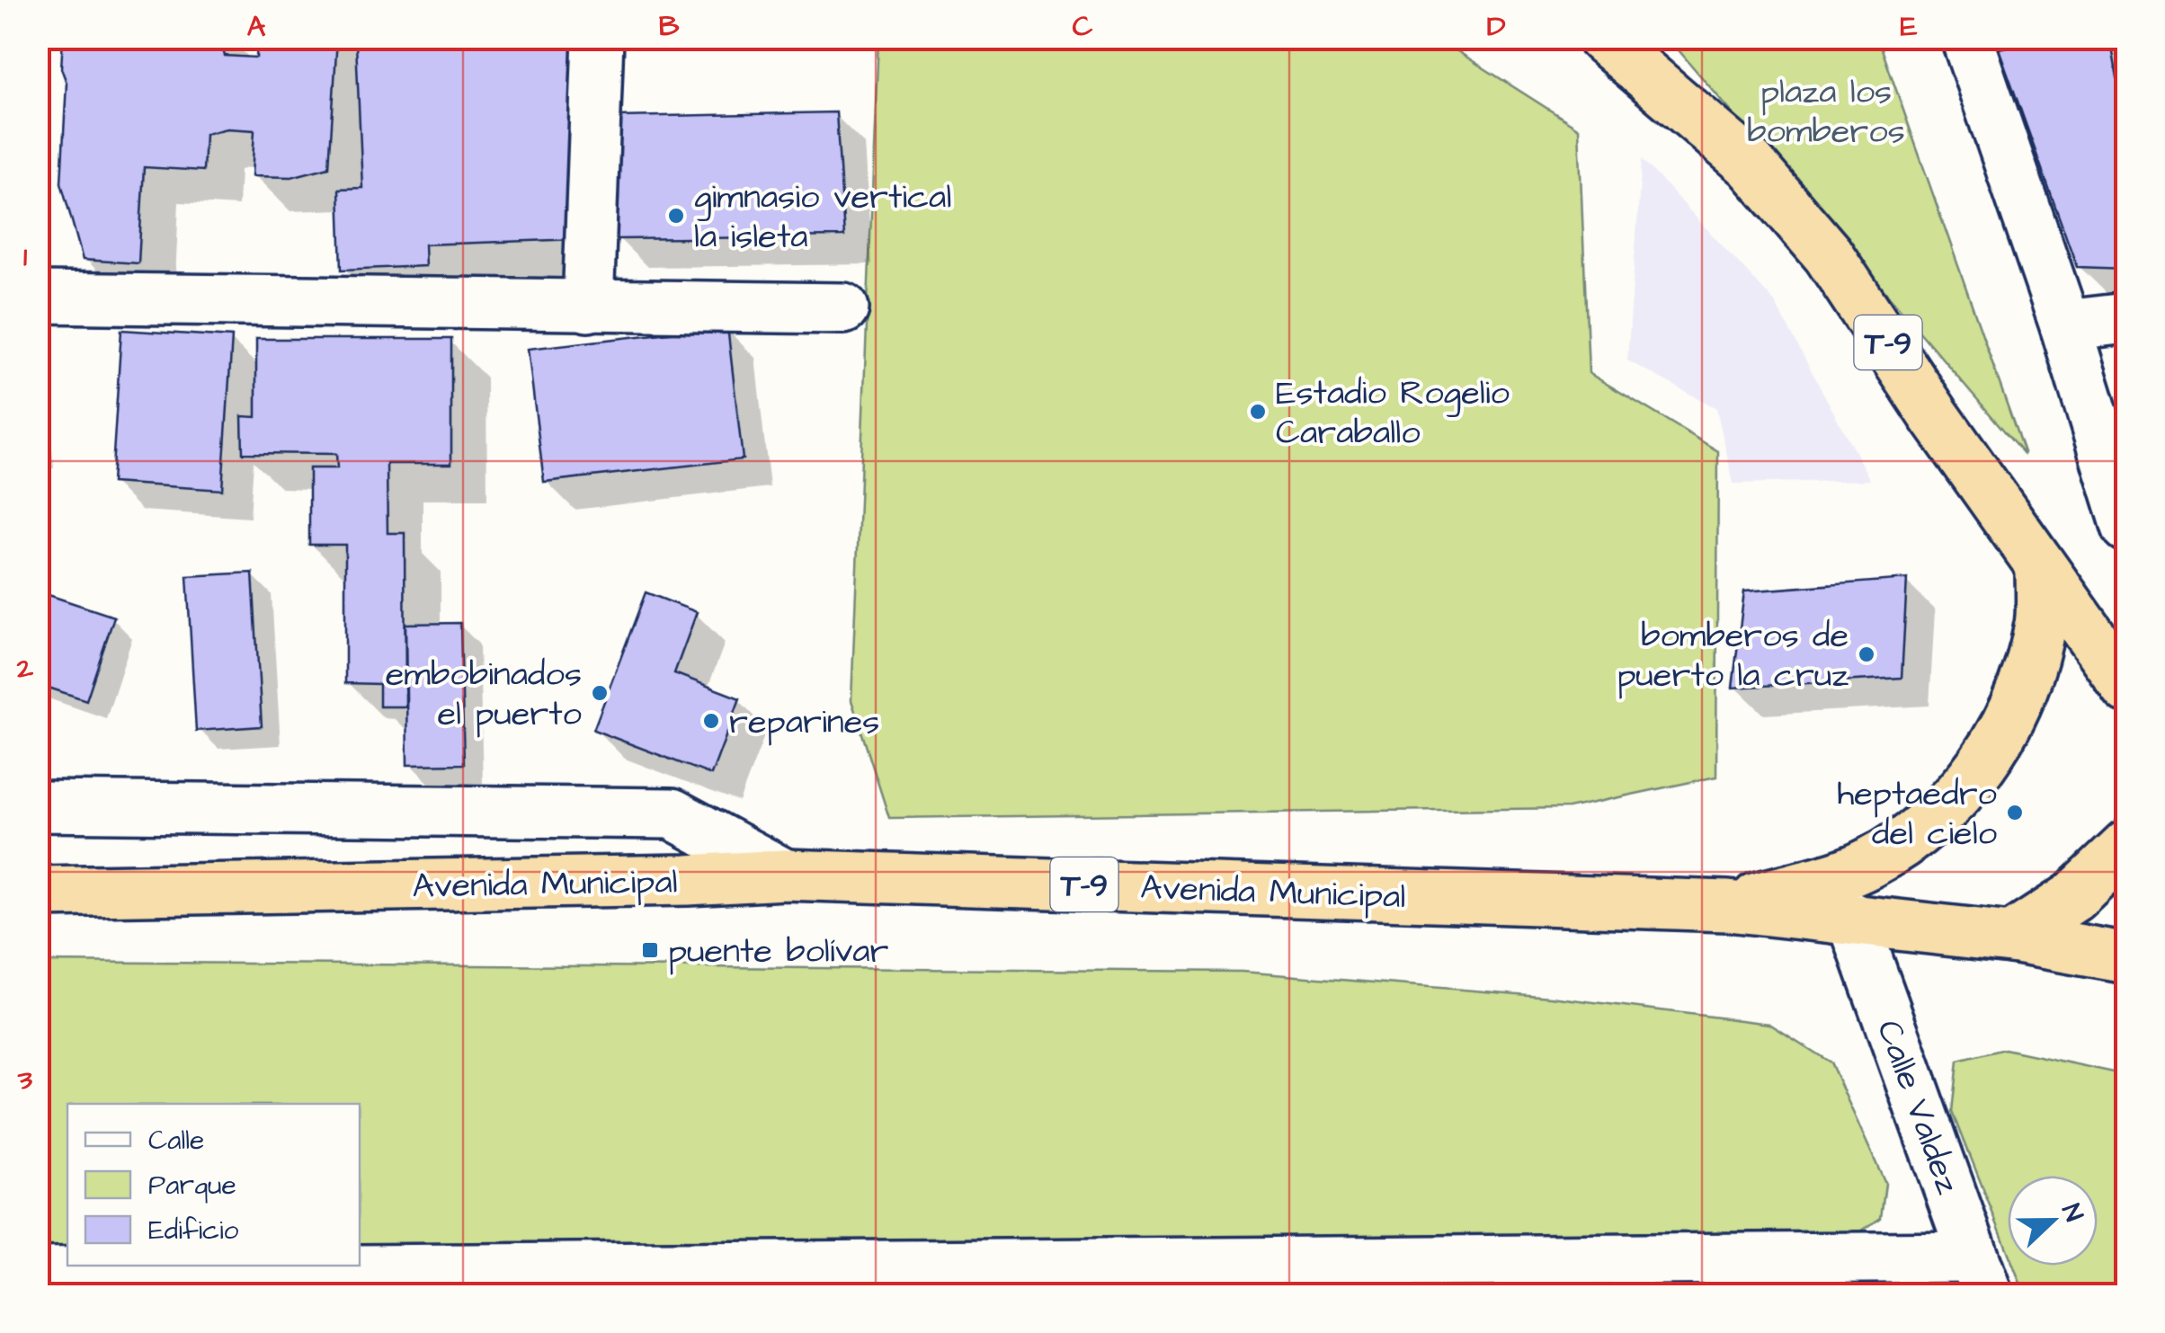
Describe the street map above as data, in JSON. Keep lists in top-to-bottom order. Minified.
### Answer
{"streets":{"highway":["T-9","Avenida Municipal"],"street":["Calle Valdez"]},"crossings":[["T-9","Avenida Municipal"],["Avenida Municipal","Calle Valdez"]],"parks":["plaza los bomberos"],"places":{"other":["gimnasio vertical la isleta","Estadio Rogelio Caraballo","bomberos de puerto la cruz","embobinados el puerto","reparines","heptaedro del cielo"],"transit":["puente bolívar"]},"legend":["Calle","Parque","Edificio"],"north":"right","grid":{"columns":["A","B","C","D","E"],"rows":["1","2","3"]}}
